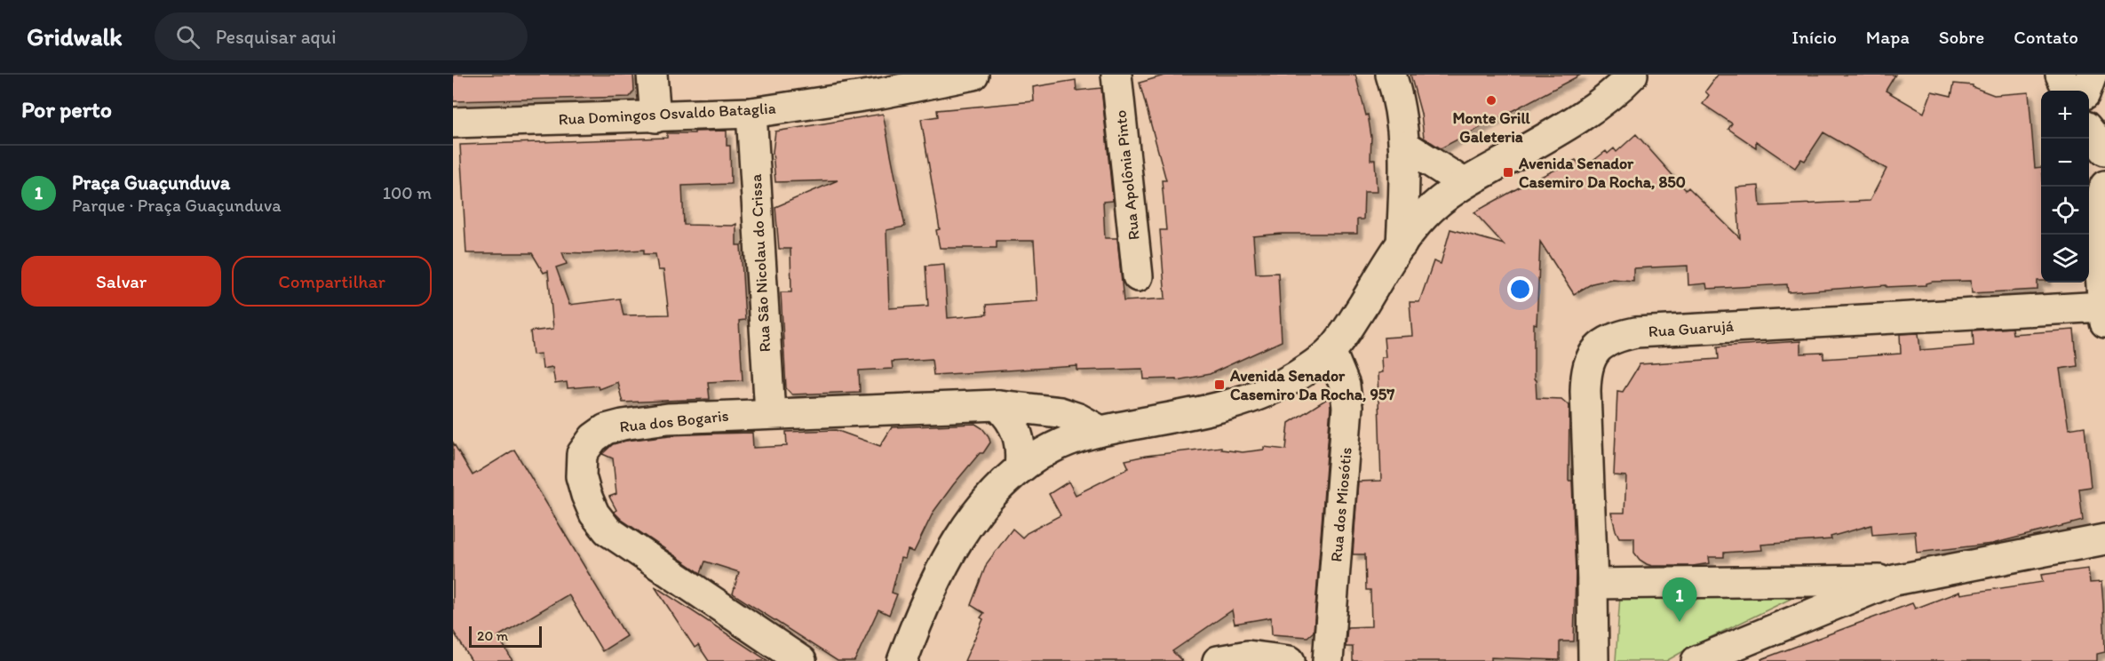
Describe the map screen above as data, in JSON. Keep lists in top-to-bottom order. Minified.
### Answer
{"streets":{"street":["Rua Domingos Osvaldo Bataglia","Rua Apolônia Pinto","Rua São Nicolau do Crissa","Rua Guarujá","Rua dos Bogaris","Rua dos Miosótis"]},"crossings":[["Rua Domingos Osvaldo Bataglia","Rua São Nicolau do Crissa"],["Rua São Nicolau do Crissa","Rua dos Bogaris"]],"places":{"other":["Monte Grill Galeteria"],"transit":["Avenida Senador Casemiro Da Rocha, 850","Avenida Senador Casemiro Da Rocha, 957"]},"scale_bar":"20 m","page":{"header":"Gridwalk","search":"Pesquisar aqui","nav":["Início","Mapa","Sobre","Contato"],"heading":"Por perto","map_buttons":["+","−"],"list":[{"mark":"1","name":"Praça Guaçunduva","note":"Parque · Praça Guaçunduva","value":"100 m"}],"buttons":["Salvar","Compartilhar"],"pins":"1","scale":"20 m"}}
